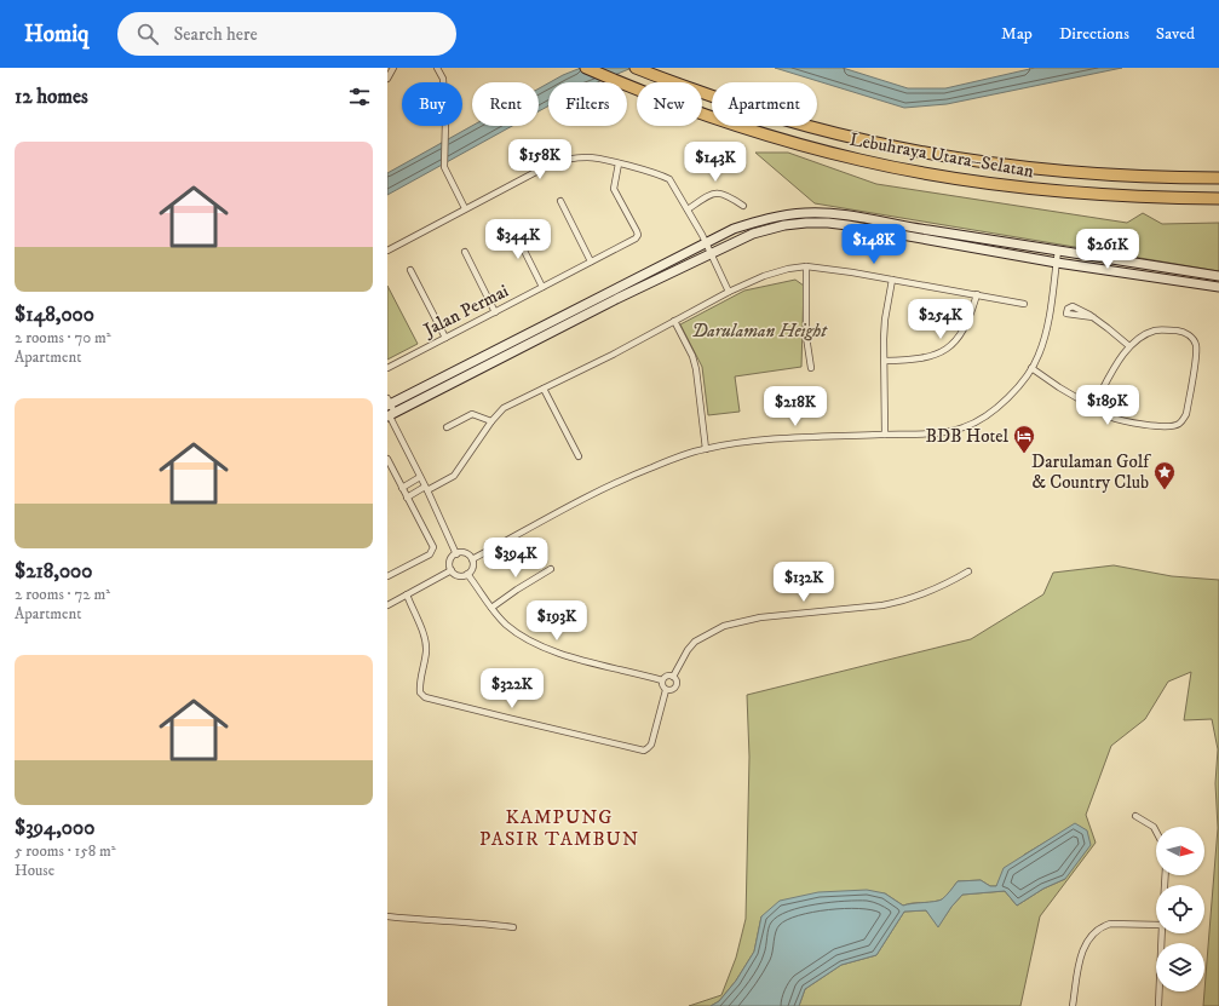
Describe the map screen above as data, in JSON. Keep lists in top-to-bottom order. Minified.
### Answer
{"streets":{"highway":["Lebuhraya Utara–Selatan"],"street":["Jalan Permai"]},"districts":["KAMPUNG PASIR TAMBUN"],"parks":["Darulaman Height"],"places":{"hotel":["BDB Hotel"],"place":["Darulaman Golf & Country Club"]},"north":"right","page":{"header":"Homiq","search":"Search here","nav":["Map","Directions","Saved"],"heading":"12 homes","chip":["Buy","Rent","Filters","New","Apartment"],"list":[{"name":"$148,000","note":"2 rooms · 70 m² · Apartment"},{"name":"$218,000","note":"2 rooms · 72 m² · Apartment"},{"name":"$394,000","note":"5 rooms · 158 m² · House"}],"price":["$158K","$143K","$344K","$148K","$261K","$254K","$189K","$218K","$394K","$132K","$193K","$322K"]}}
